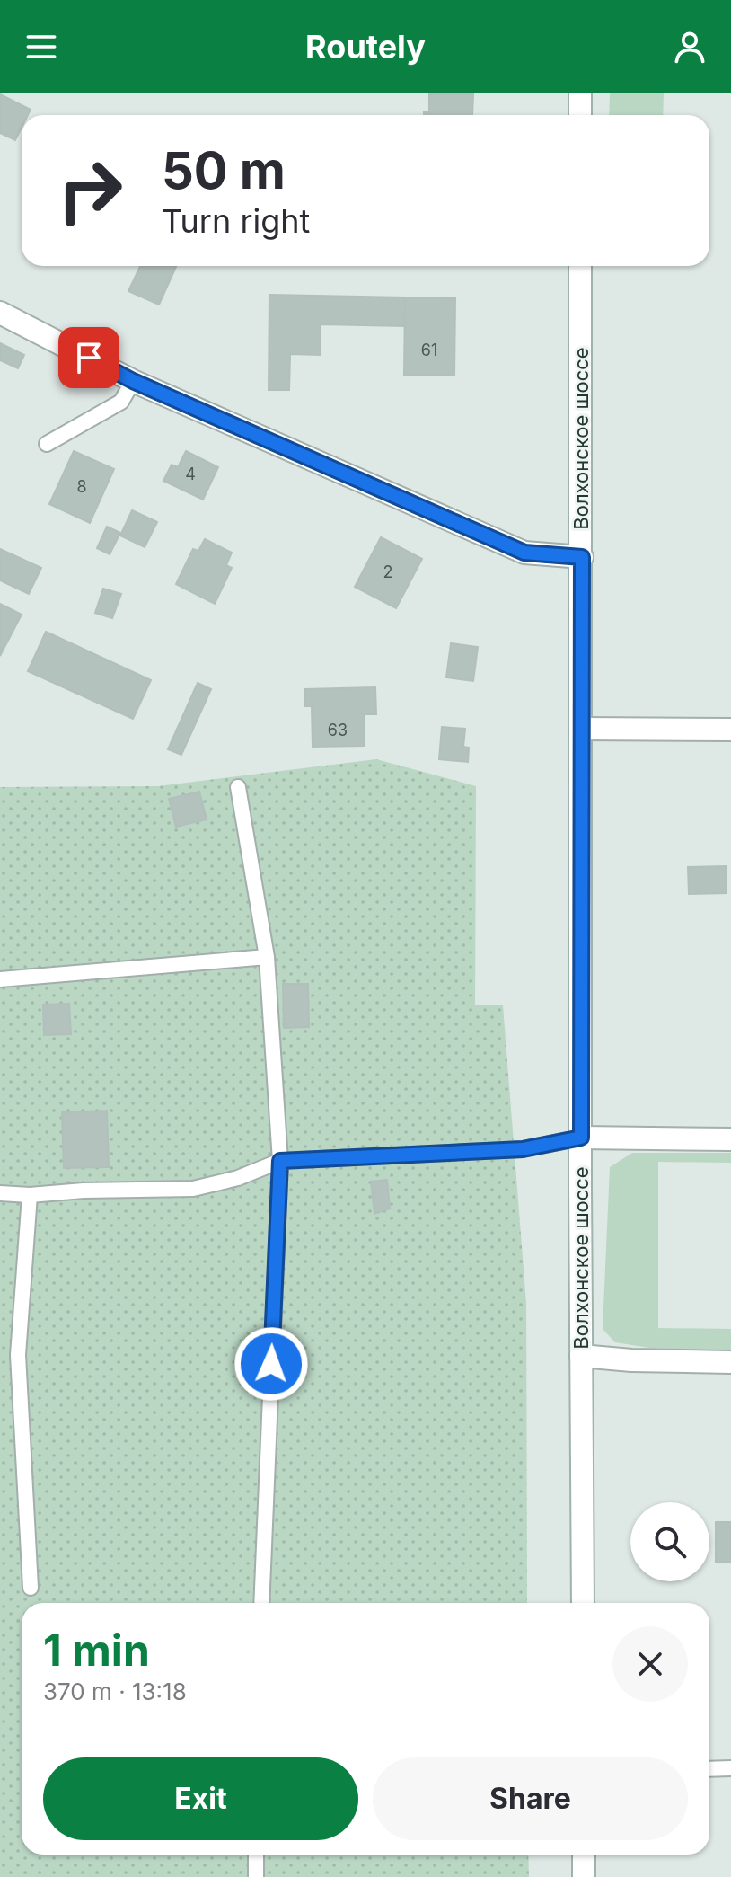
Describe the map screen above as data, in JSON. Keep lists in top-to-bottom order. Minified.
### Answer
{"streets":{"main road":["Волхонское шоссе"]},"house_numbers":["61","4","8","2","63"],"page":{"header":"Routely","turn":["50 m","Turn right"],"heading":["1 min","370 m · 13:18"],"buttons":["Exit","Share"]}}
